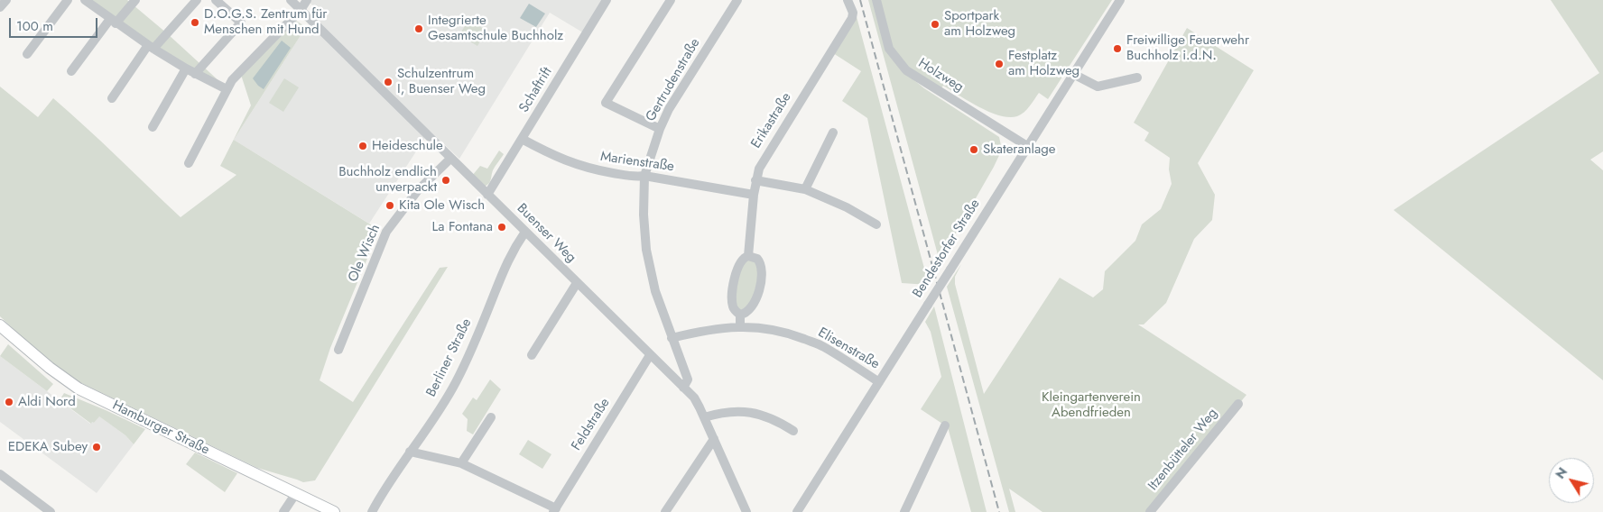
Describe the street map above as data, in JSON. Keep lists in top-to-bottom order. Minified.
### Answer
{"streets":{"main road":["Hamburger Straße"],"street":["Holzweg","Gertrudenstraße","Schaftrift","Erikastraße","Marienstraße","Buenser Weg","Bendestorfer Straße","Ole Wisch","Elisenstraße","Berliner Straße","Feldstraße","Itzenbütteler Weg"]},"crossings":[["Holzweg","Bendestorfer Straße"],["Gertrudenstraße","Marienstraße"],["Gertrudenstraße","Buenser Weg"],["Gertrudenstraße","Elisenstraße"],["Schaftrift","Marienstraße"],["Schaftrift","Buenser Weg"],["Erikastraße","Marienstraße"],["Erikastraße","Elisenstraße"],["Buenser Weg","Ole Wisch"],["Buenser Weg","Berliner Straße"],["Buenser Weg","Feldstraße"],["Bendestorfer Straße","Elisenstraße"],["Berliner Straße","Feldstraße"]],"parks":["Kleingartenverein Abendfrieden"],"places":["D.O.G.S. Zentrum für Menschen mit Hund","Sportpark am Holzweg","Integrierte Gesamtschule Buchholz","Freiwillige Feuerwehr Buchholz i.d.N.","Festplatz am Holzweg","Schulzentrum I, Buenser Weg","Heideschule","Skateranlage","Buchholz endlich unverpackt","Kita Ole Wisch","La Fontana","Aldi Nord","EDEKA Subey"],"scale_bar":"100 m","north":"top left"}
